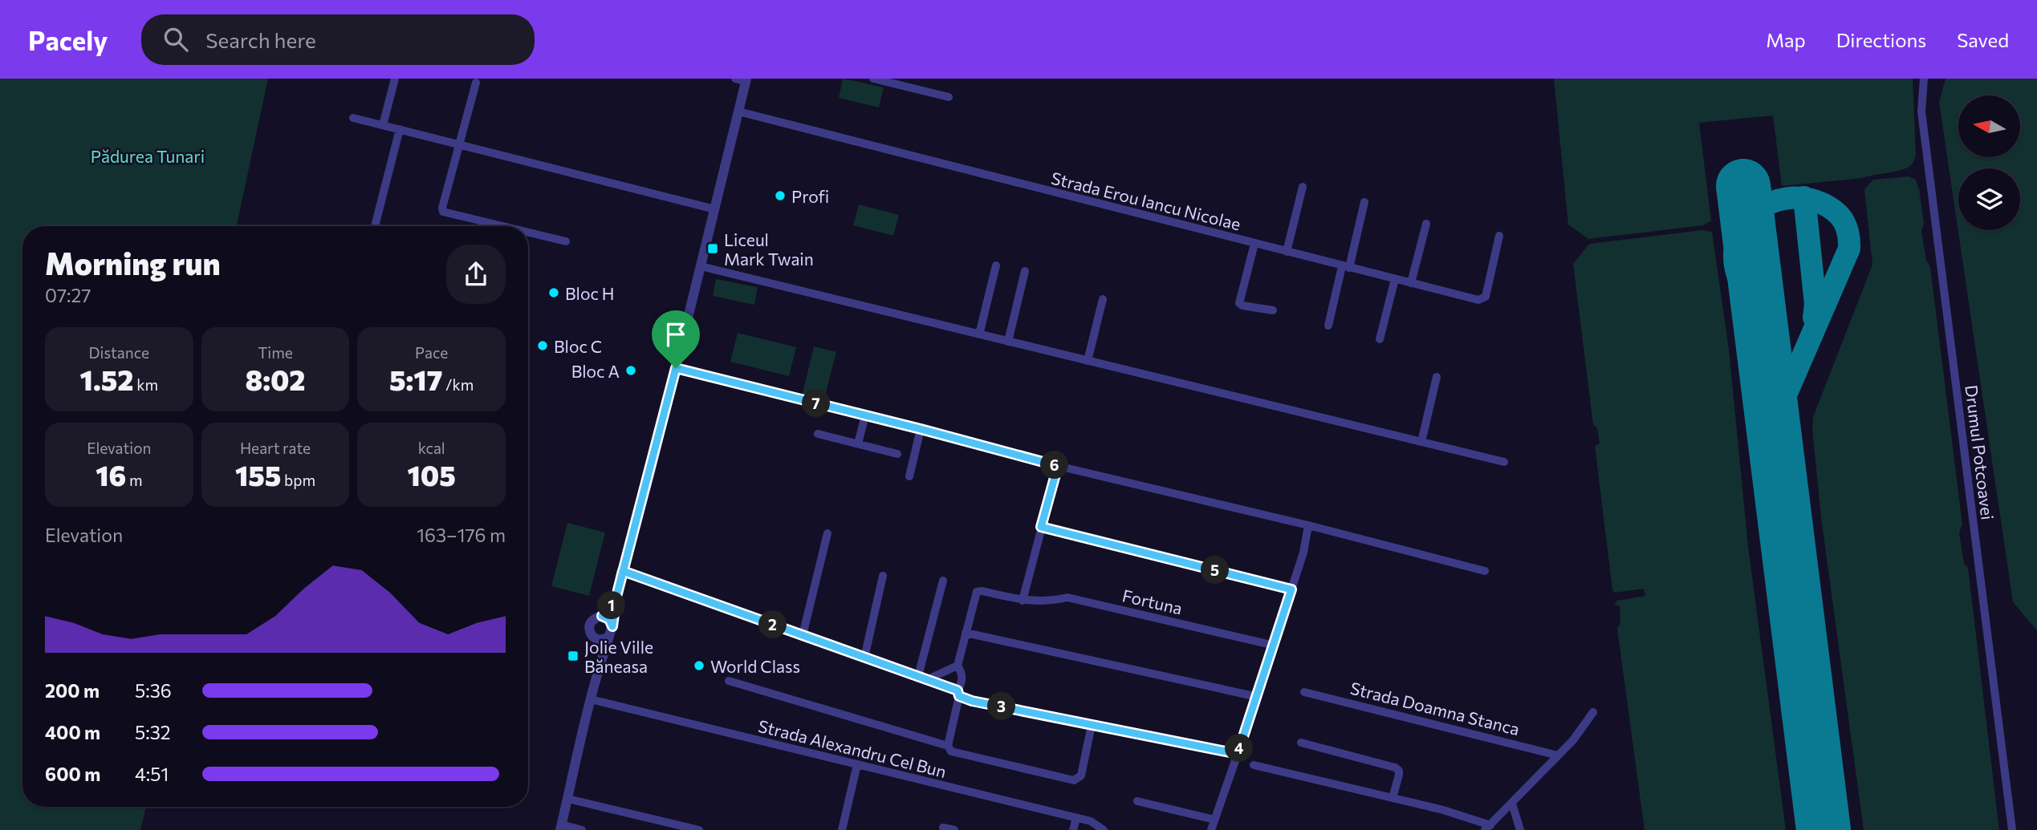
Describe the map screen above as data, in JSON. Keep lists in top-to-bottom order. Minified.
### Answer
{"streets":{"street":["Strada Erou Iancu Nicolae","Drumul Potcoavei","Fortuna","Strada Doamna Stanca","Strada Alexandru Cel Bun"]},"parks":["Pădurea Tunari"],"places":{"other":["Profi","Bloc H","Bloc C","Bloc A","World Class"],"transit":["Liceul Mark Twain","Jolie Ville Băneasa"]},"north":"left","page":{"header":"Pacely","search":"Search here","nav":["Map","Directions","Saved"],"heading":["Morning run","07:27"],"stats":[["Distance","1.52 km"],["Time","8:02"],["Pace","5:17 /km"],["Elevation","16 m"],["Heart rate","155 bpm"],["kcal","105"]],"pins":["7","6","5","1","2","3","4"],"chart":["Elevation","163–176 m"],"list":[{"name":"200 m","note":"5:36"},{"name":"400 m","note":"5:32"},{"name":"600 m","note":"4:51"}]}}
